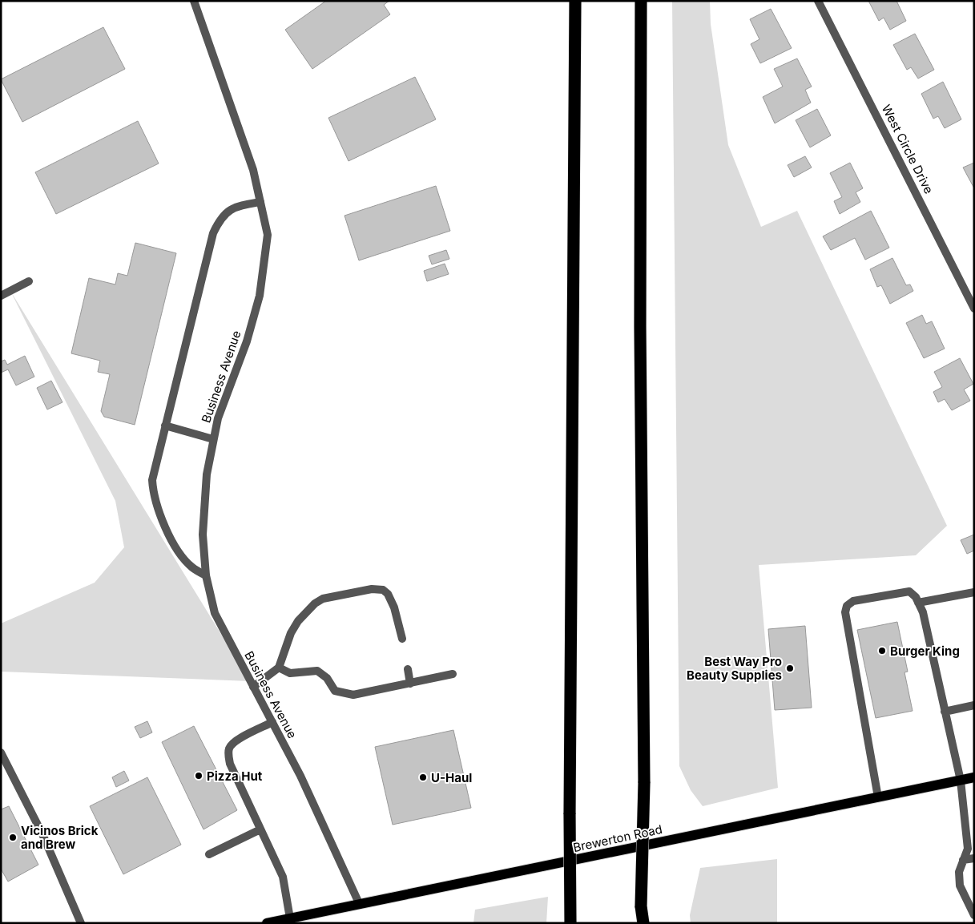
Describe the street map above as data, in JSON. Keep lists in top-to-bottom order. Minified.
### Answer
{"streets":{"main road":["Brewerton Road"],"street":["West Circle Drive","Business Avenue"]},"crossings":[["Business Avenue","Brewerton Road"]],"places":["Burger King","Best Way Pro Beauty Supplies","Pizza Hut","U-Haul","Vicinos Brick and Brew"]}
